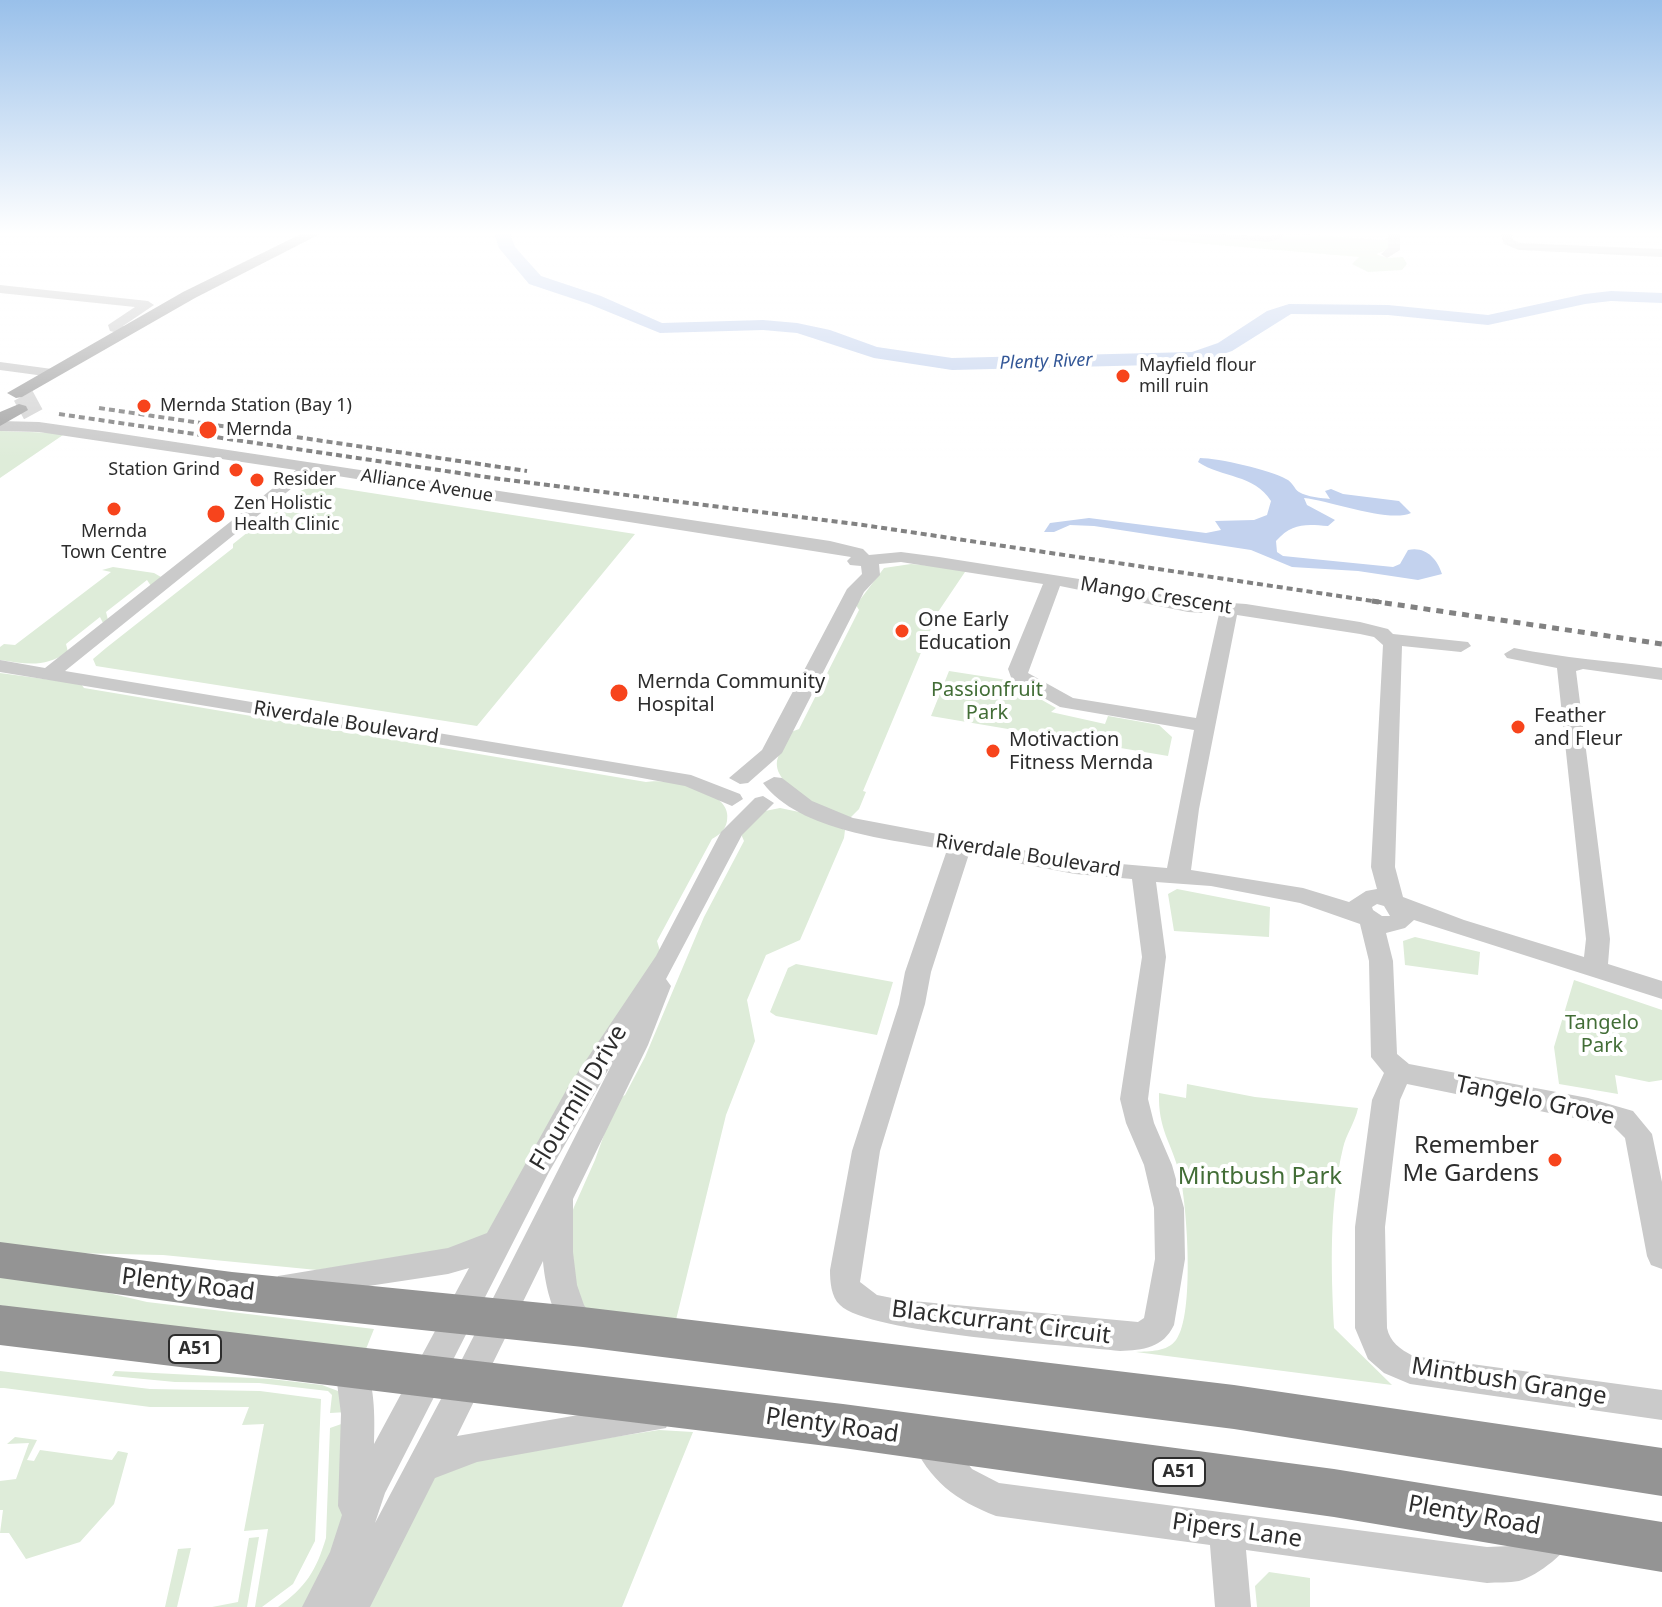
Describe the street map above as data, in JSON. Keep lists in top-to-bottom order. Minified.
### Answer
{"streets":{"highway":["Plenty Road","A51"],"street":["Alliance Avenue","Mango Crescent","Riverdale Boulevard","Flourmill Drive","Tangelo Grove","Blackcurrant Circuit","Mintbush Grange","Pipers Lane"]},"crossings":[["Alliance Avenue","Mango Crescent"],["Riverdale Boulevard","Flourmill Drive"],["Riverdale Boulevard","Blackcurrant Circuit"],["Flourmill Drive","Plenty Road"],["Tangelo Grove","Mintbush Grange"],["Plenty Road","Pipers Lane"]],"water":["Plenty River"],"parks":["Passionfruit Park","Tangelo Park","Mintbush Park"],"places":["Mayfield flour mill ruin","Mernda Station (Bay 1)","Mernda","Station Grind","Resider","Mernda Town Centre","Zen Holistic Health Clinic","One Early Education","Mernda Community Hospital","Feather and Fleur","Motivaction Fitness Mernda","Remember Me Gardens"]}
